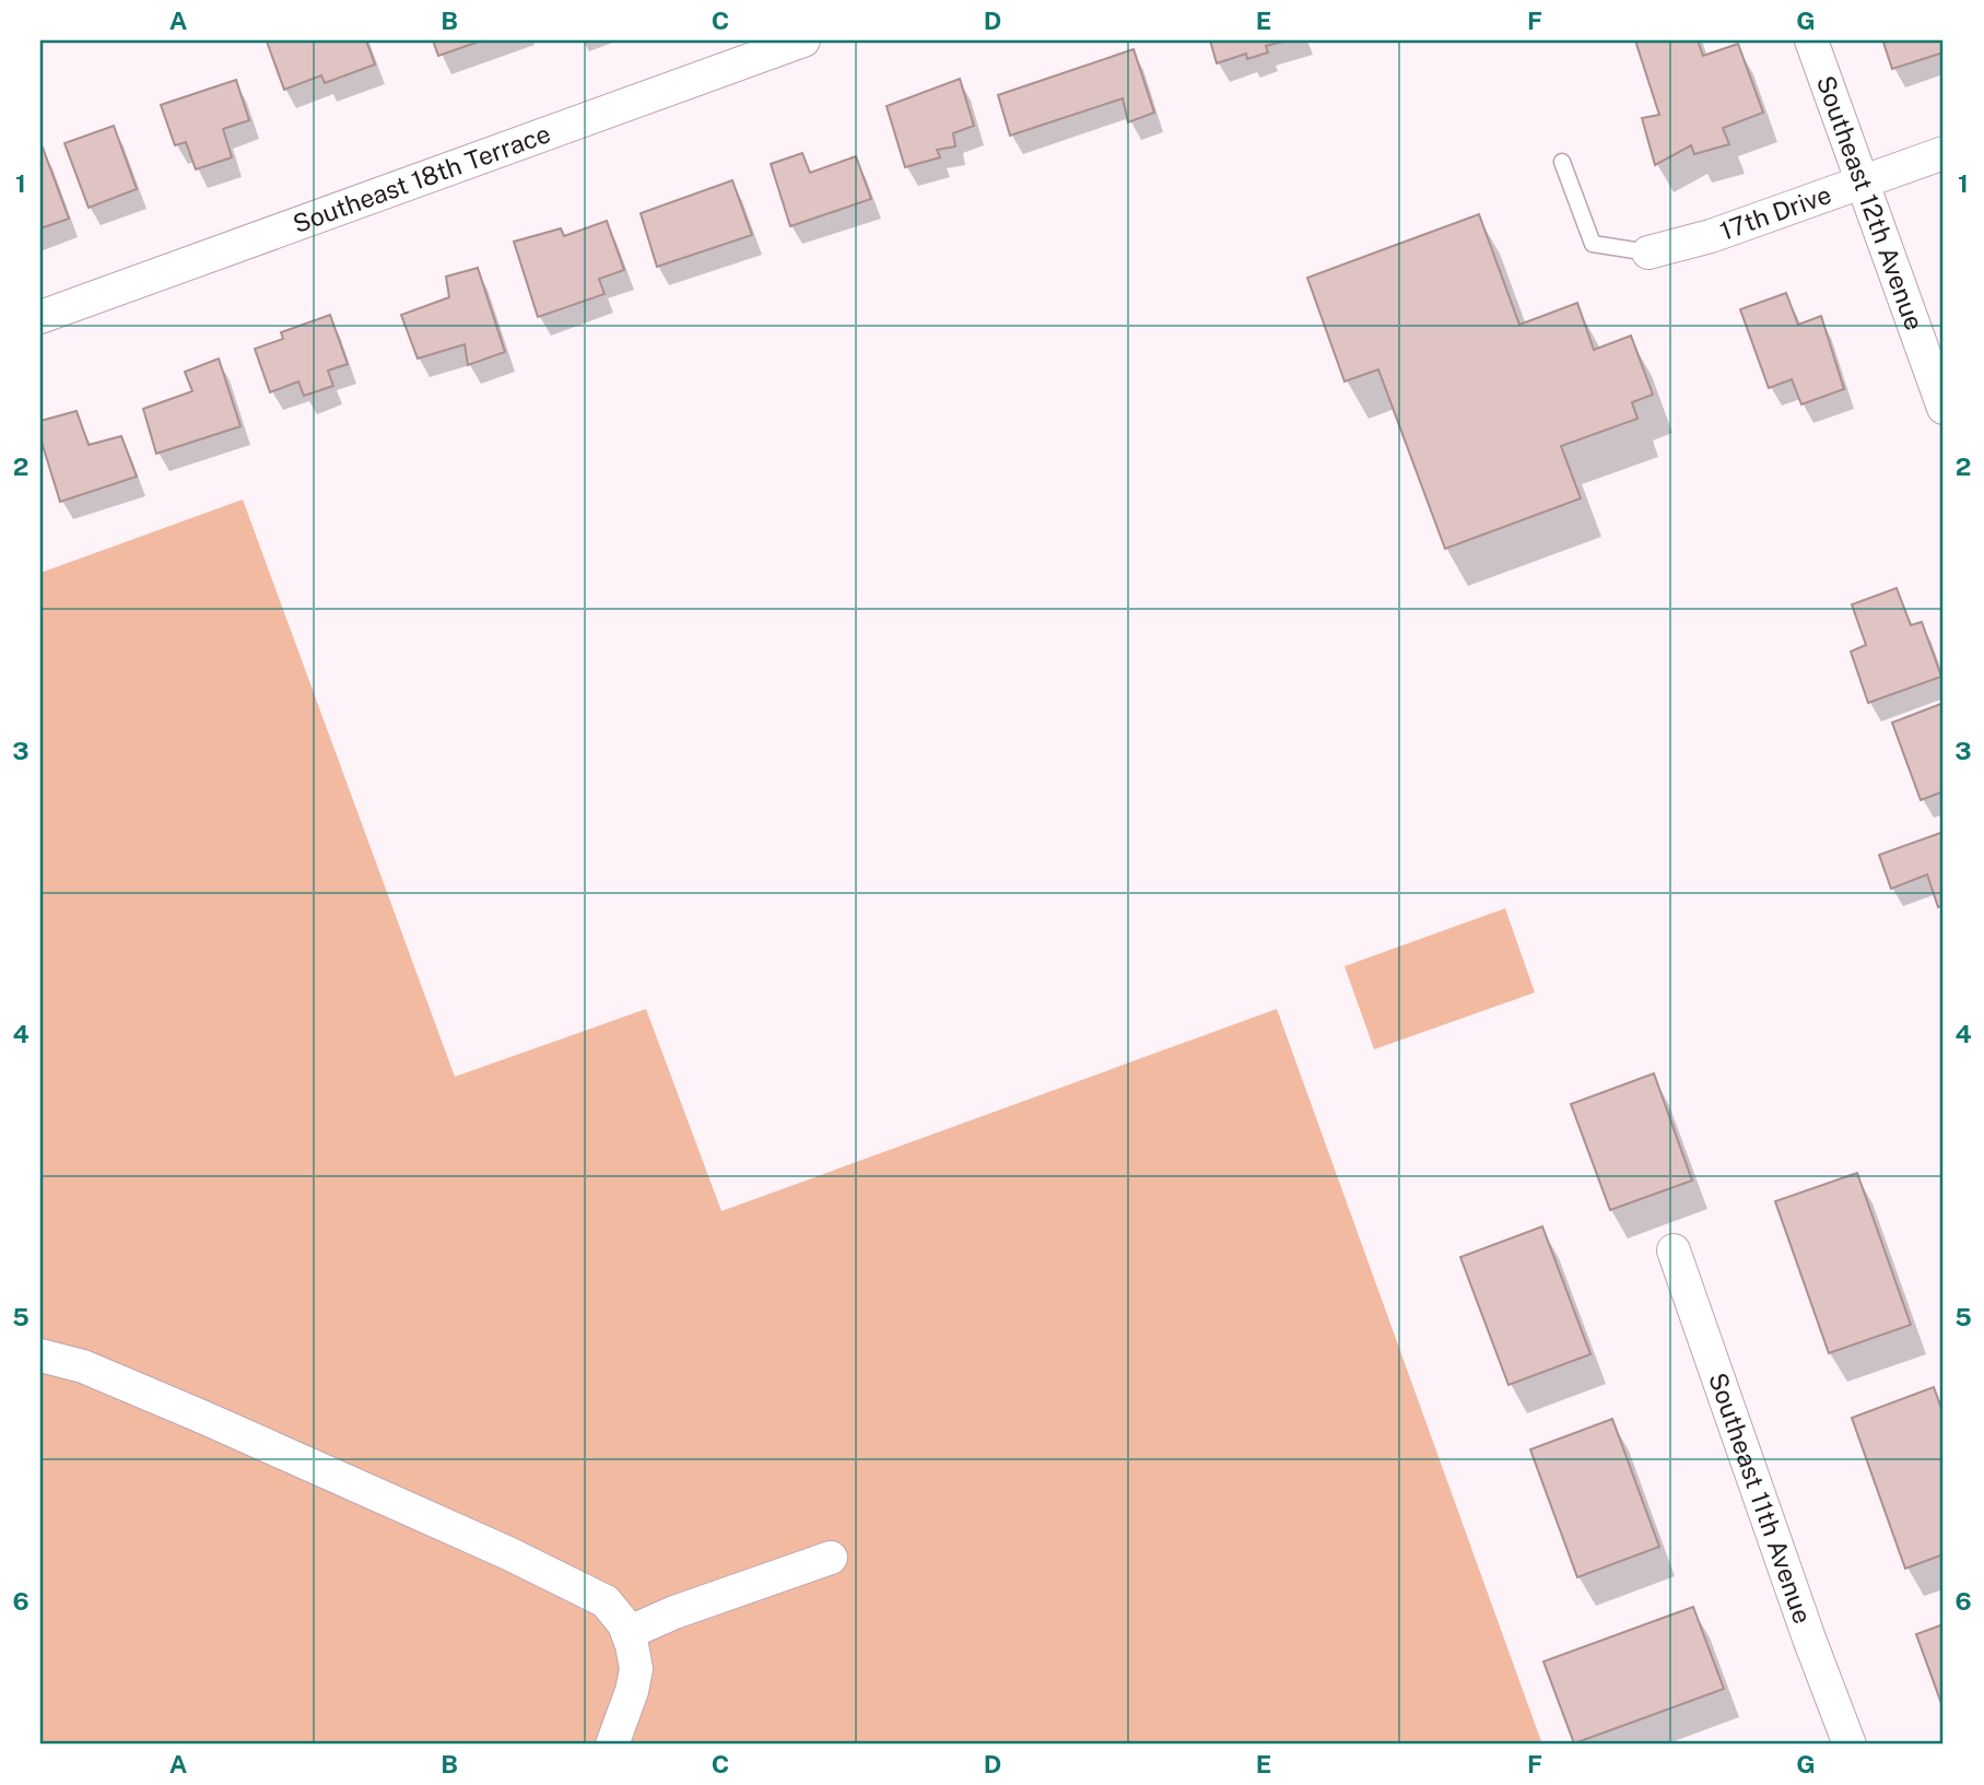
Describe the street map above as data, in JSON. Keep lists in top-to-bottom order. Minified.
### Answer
{"streets":{"street":["Southeast 18th Terrace","Southeast 12th Avenue","17th Drive","Southeast 11th Avenue"]},"crossings":[["Southeast 12th Avenue","17th Drive"]],"grid":{"columns":["A","B","C","D","E","F","G"],"rows":["1","2","3","4","5","6"]}}
